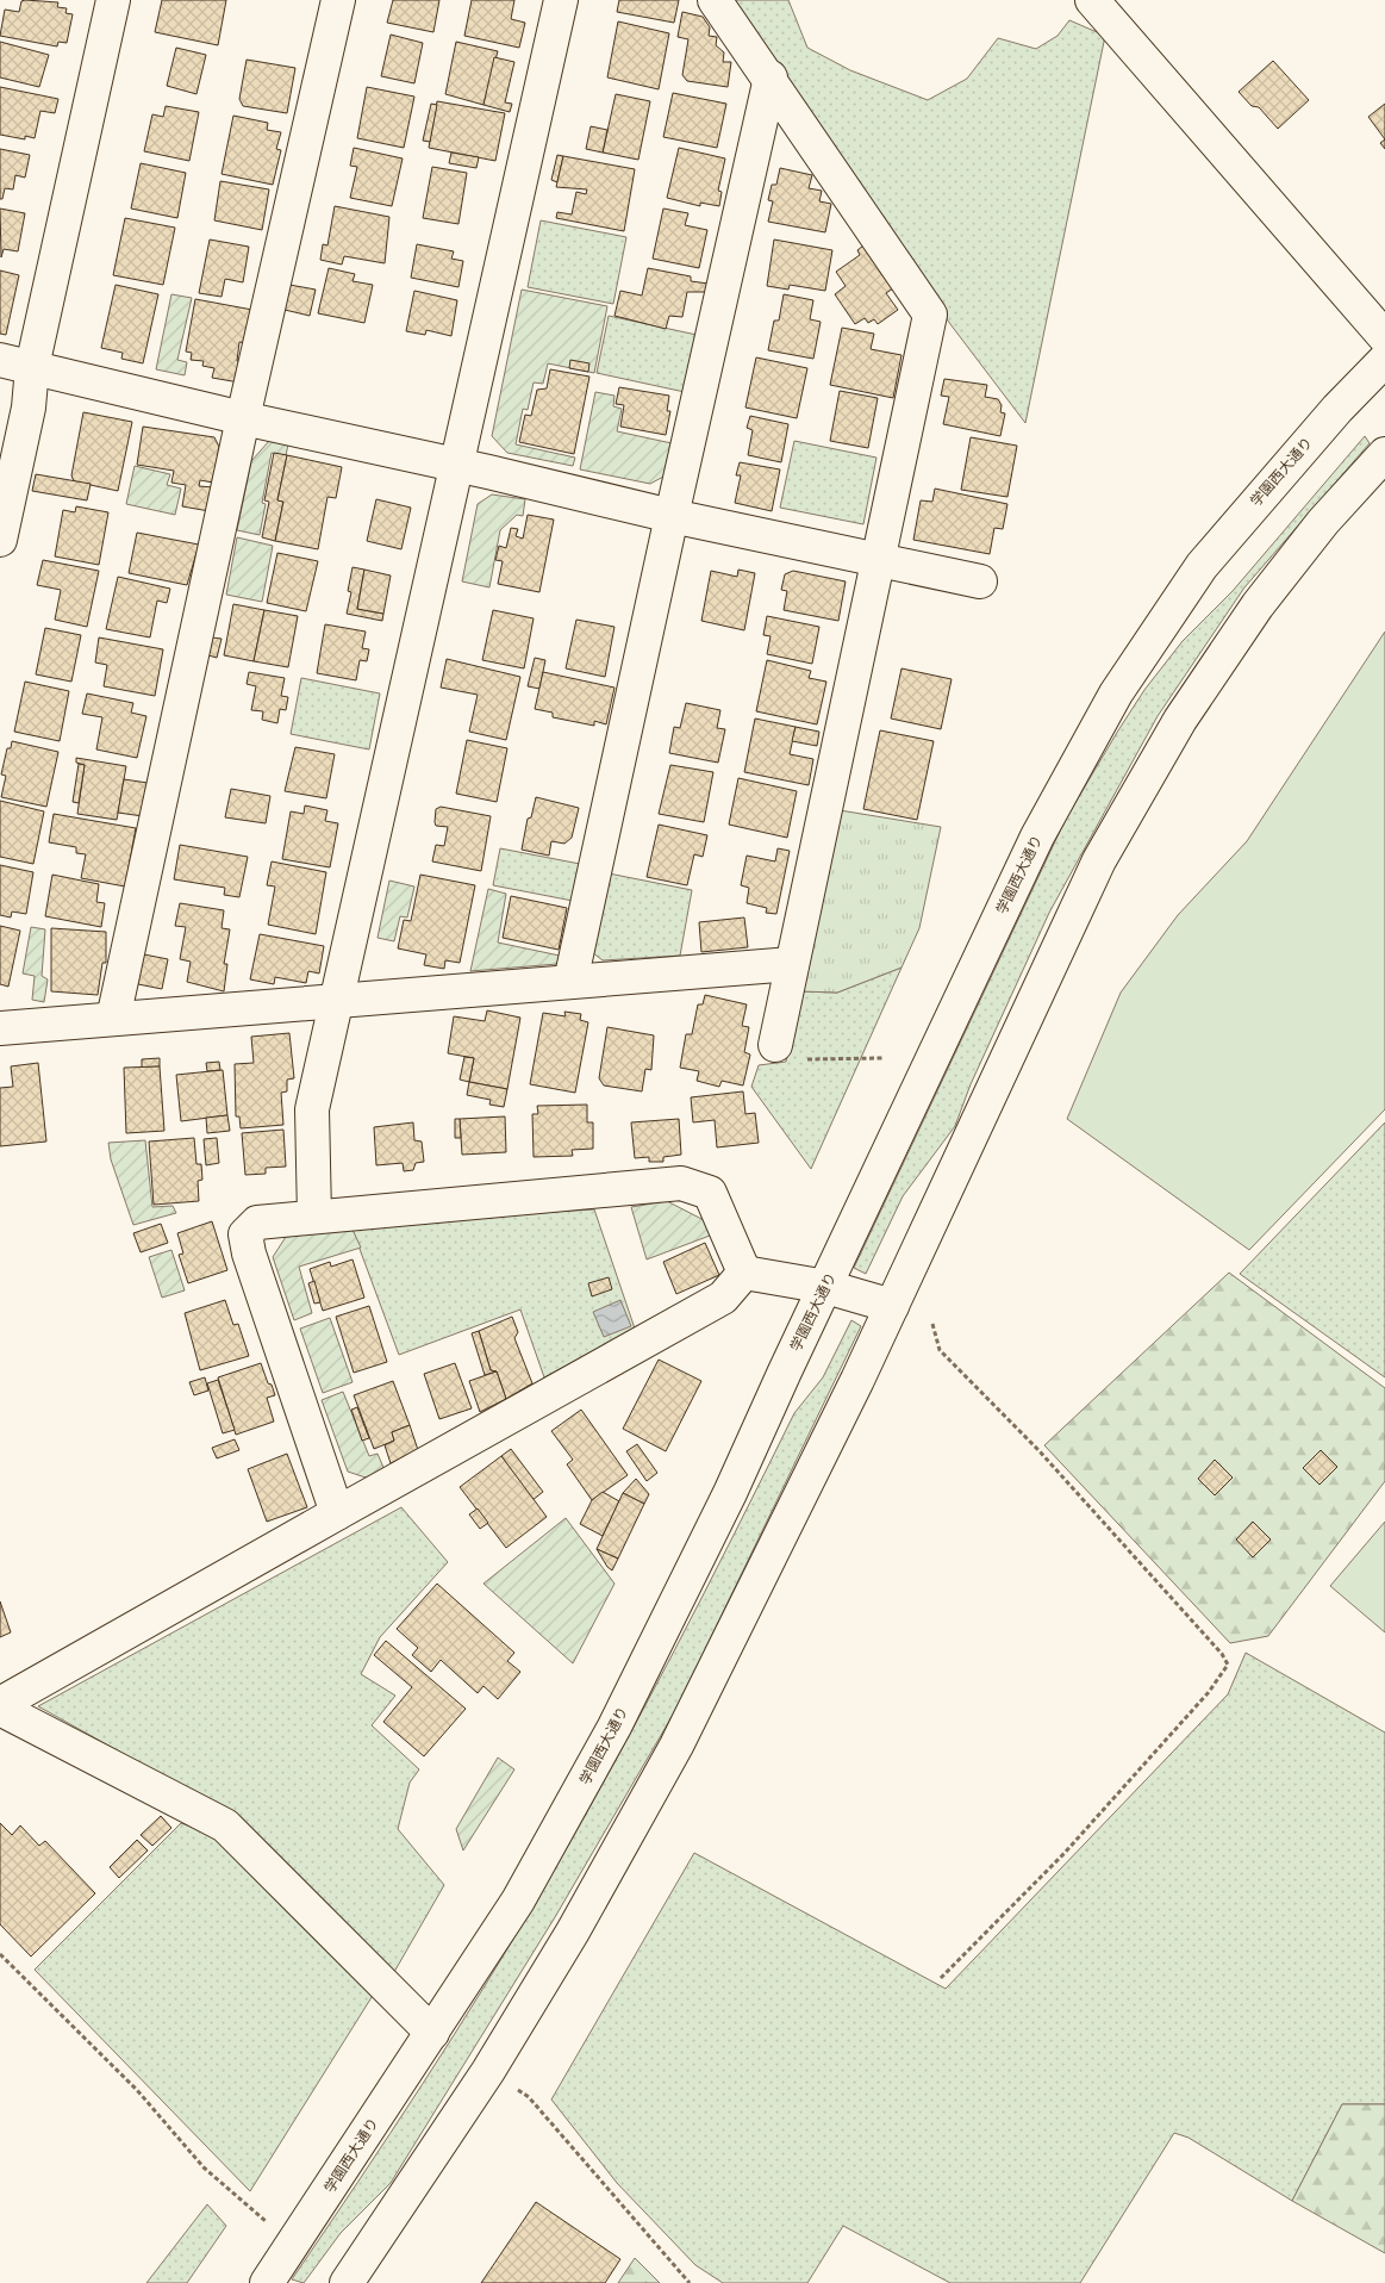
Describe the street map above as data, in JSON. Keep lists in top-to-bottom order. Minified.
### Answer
{"streets":{"street":["学園西大通り"]}}
